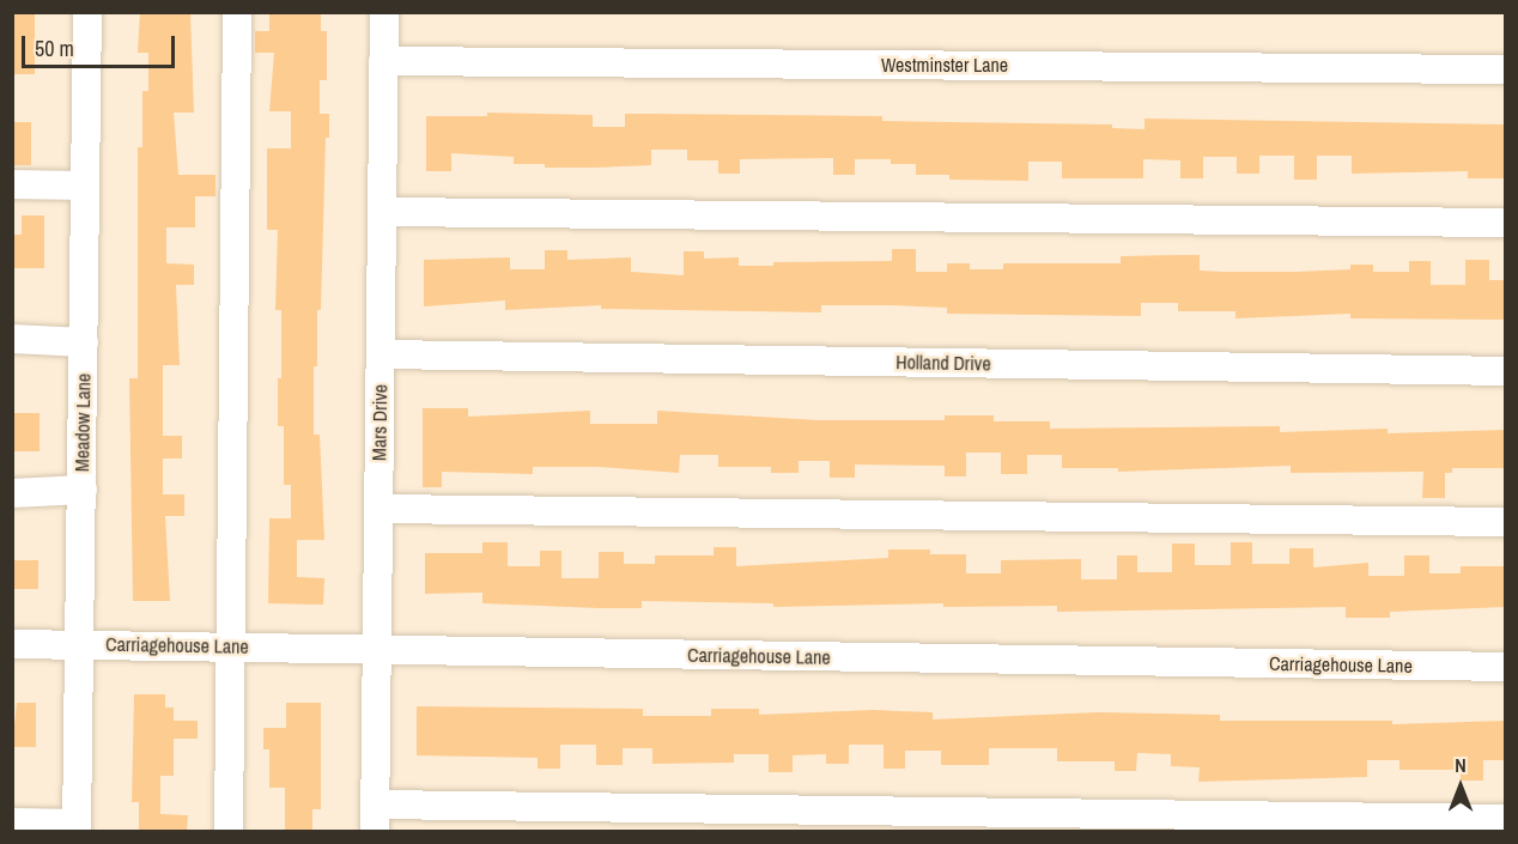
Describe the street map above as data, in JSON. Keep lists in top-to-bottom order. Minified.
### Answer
{"streets":{"street":["Westminster Lane","Holland Drive","Meadow Lane","Mars Drive","Carriagehouse Lane"]},"crossings":[["Westminster Lane","Mars Drive"],["Holland Drive","Mars Drive"],["Meadow Lane","Carriagehouse Lane"],["Mars Drive","Carriagehouse Lane"]],"scale_bar":"50 m","north":"top"}
